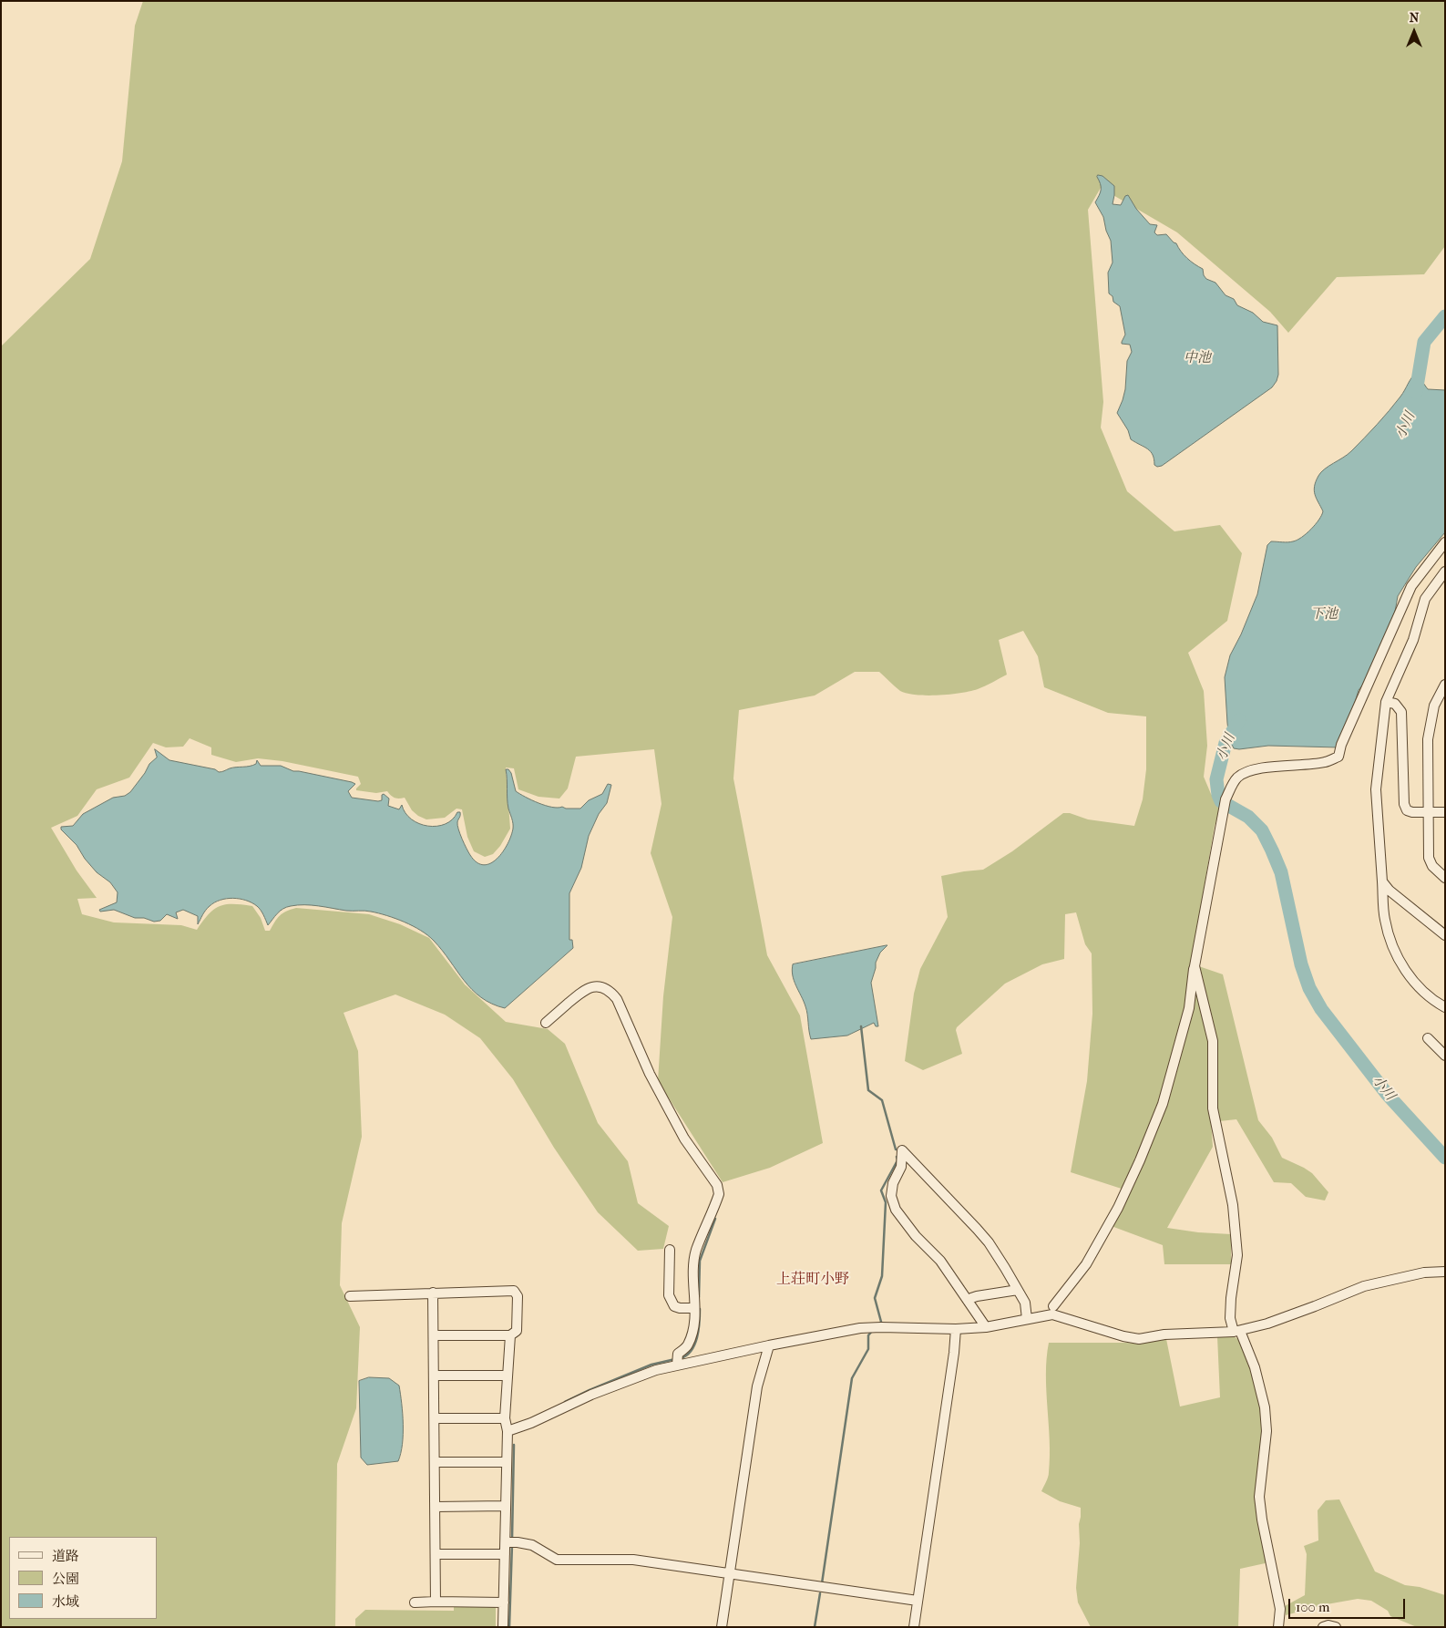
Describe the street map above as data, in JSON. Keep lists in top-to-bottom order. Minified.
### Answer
{"districts":["上荘町小野"],"water":["中池","小川","下池"],"legend":["道路","公園","水域"],"scale_bar":"100 m","north":"top"}
